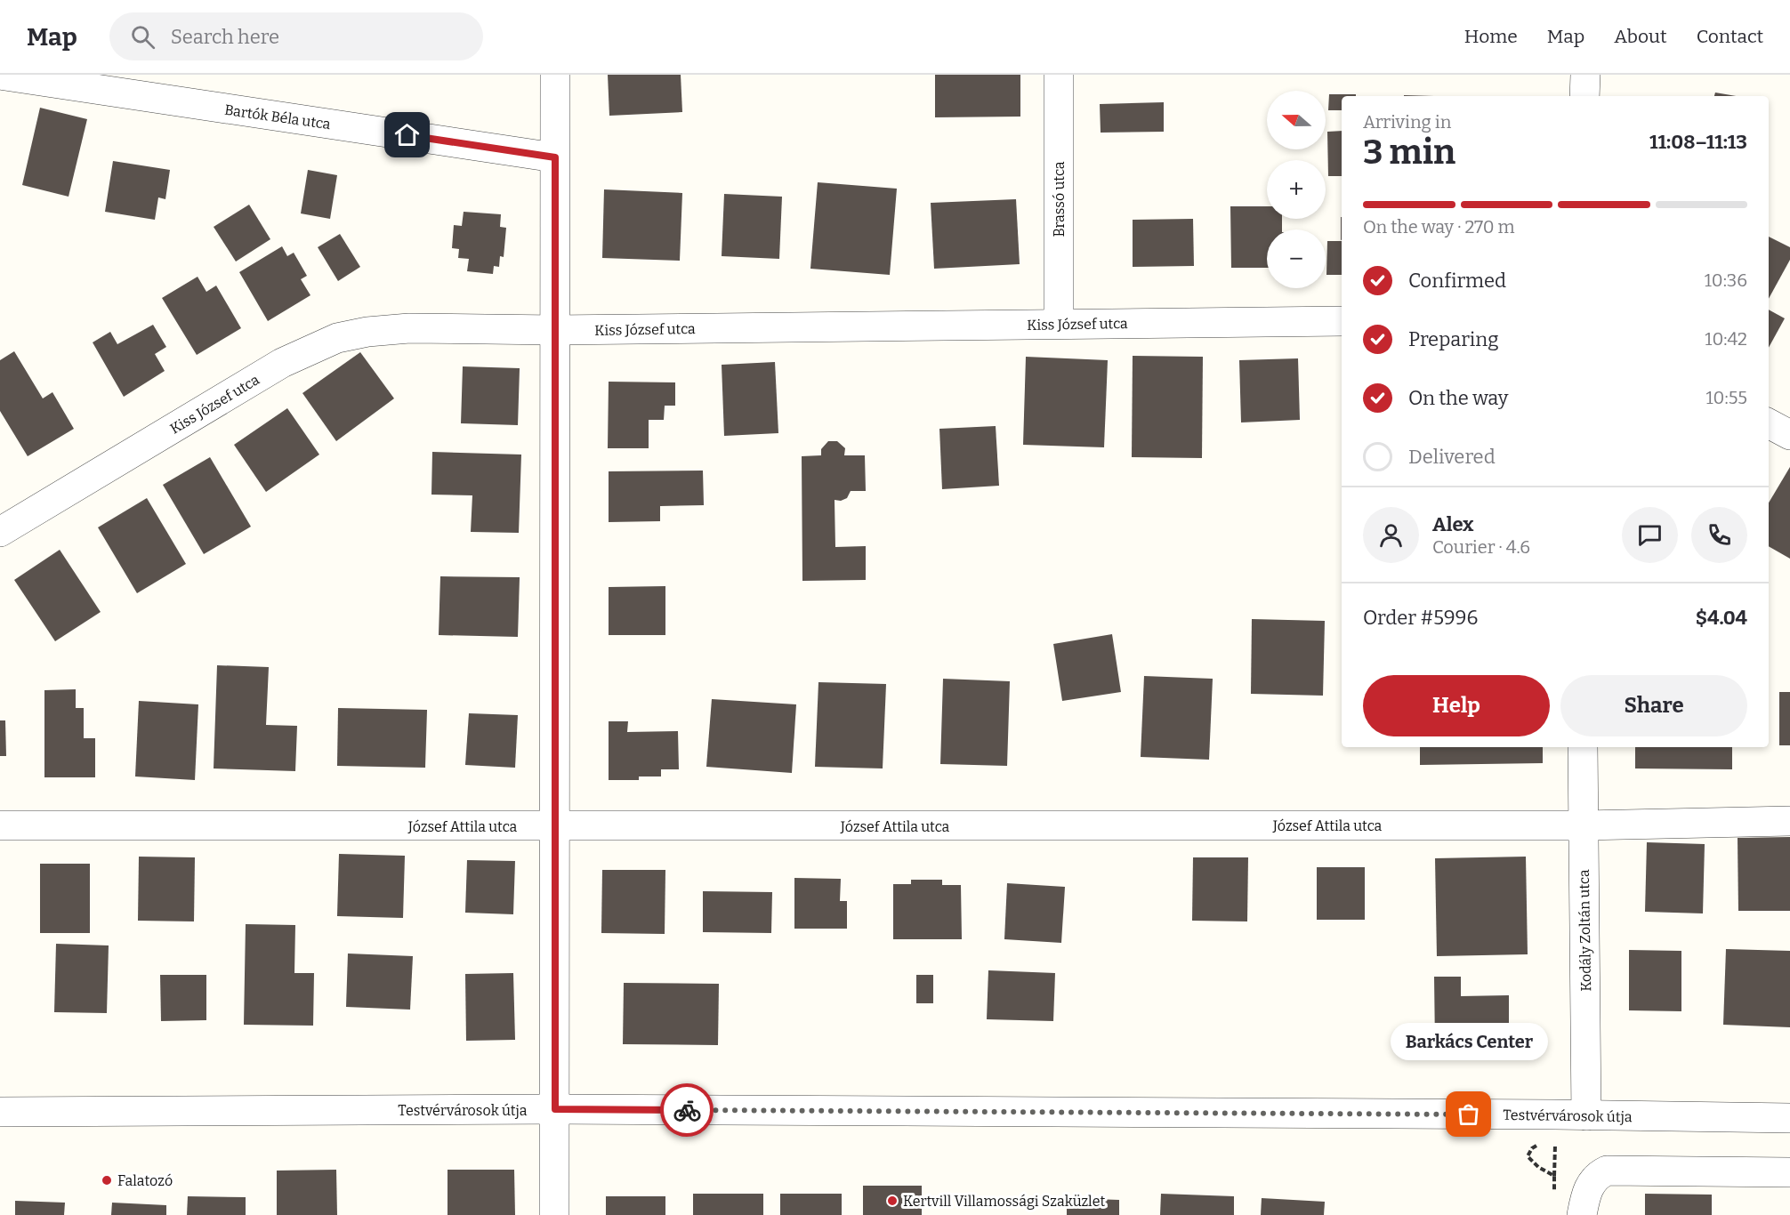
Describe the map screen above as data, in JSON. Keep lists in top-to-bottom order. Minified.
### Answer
{"streets":{"street":["Bartók Béla utca","Brassó utca","Kiss József utca","József Attila utca","Kodály Zoltán utca","Testvérvárosok útja"]},"crossings":[["Brassó utca","Kiss József utca"],["József Attila utca","Kodály Zoltán utca"],["Kodály Zoltán utca","Testvérvárosok útja"]],"places":["Barkács Center","Falatozó","Kertvill Villamossági Szaküzlet"],"north":"left","page":{"header":"Map","search":"Search here","nav":["Home","Map","About","Contact"],"map_buttons":["+","−"],"heading":["3 min","Arriving in","11:08–11:13"],"panel":["Alex","Courier · 4.6","Order #5996","$4.04"],"bar":"On the way · 270 m","list":[["Confirmed","10:36"],["Preparing","10:42"],["On the way","10:55"],"Delivered"],"buttons":["Help","Share"],"bubble":"Barkács Center"}}
